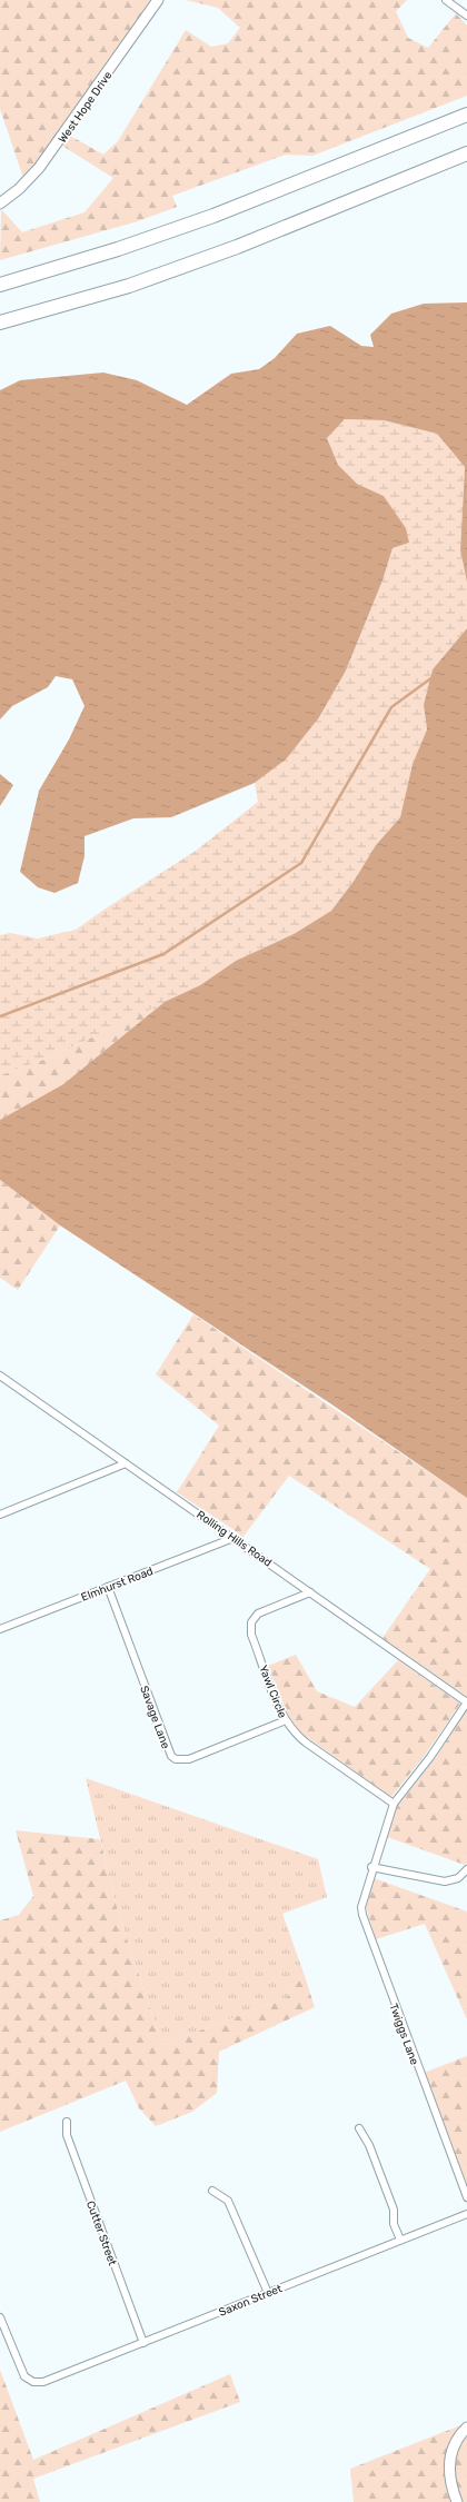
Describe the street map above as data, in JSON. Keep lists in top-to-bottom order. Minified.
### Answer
{"streets":{"street":["West Hope Drive","Rolling Hills Road","Elmhurst Road","Yawl Circle","Savage Lane","Twiggs Lane","Cutter Street","Saxon Street"]},"crossings":[["Rolling Hills Road","Elmhurst Road"],["Rolling Hills Road","Yawl Circle"],["Elmhurst Road","Savage Lane"],["Yawl Circle","Savage Lane"],["Cutter Street","Saxon Street"]]}
